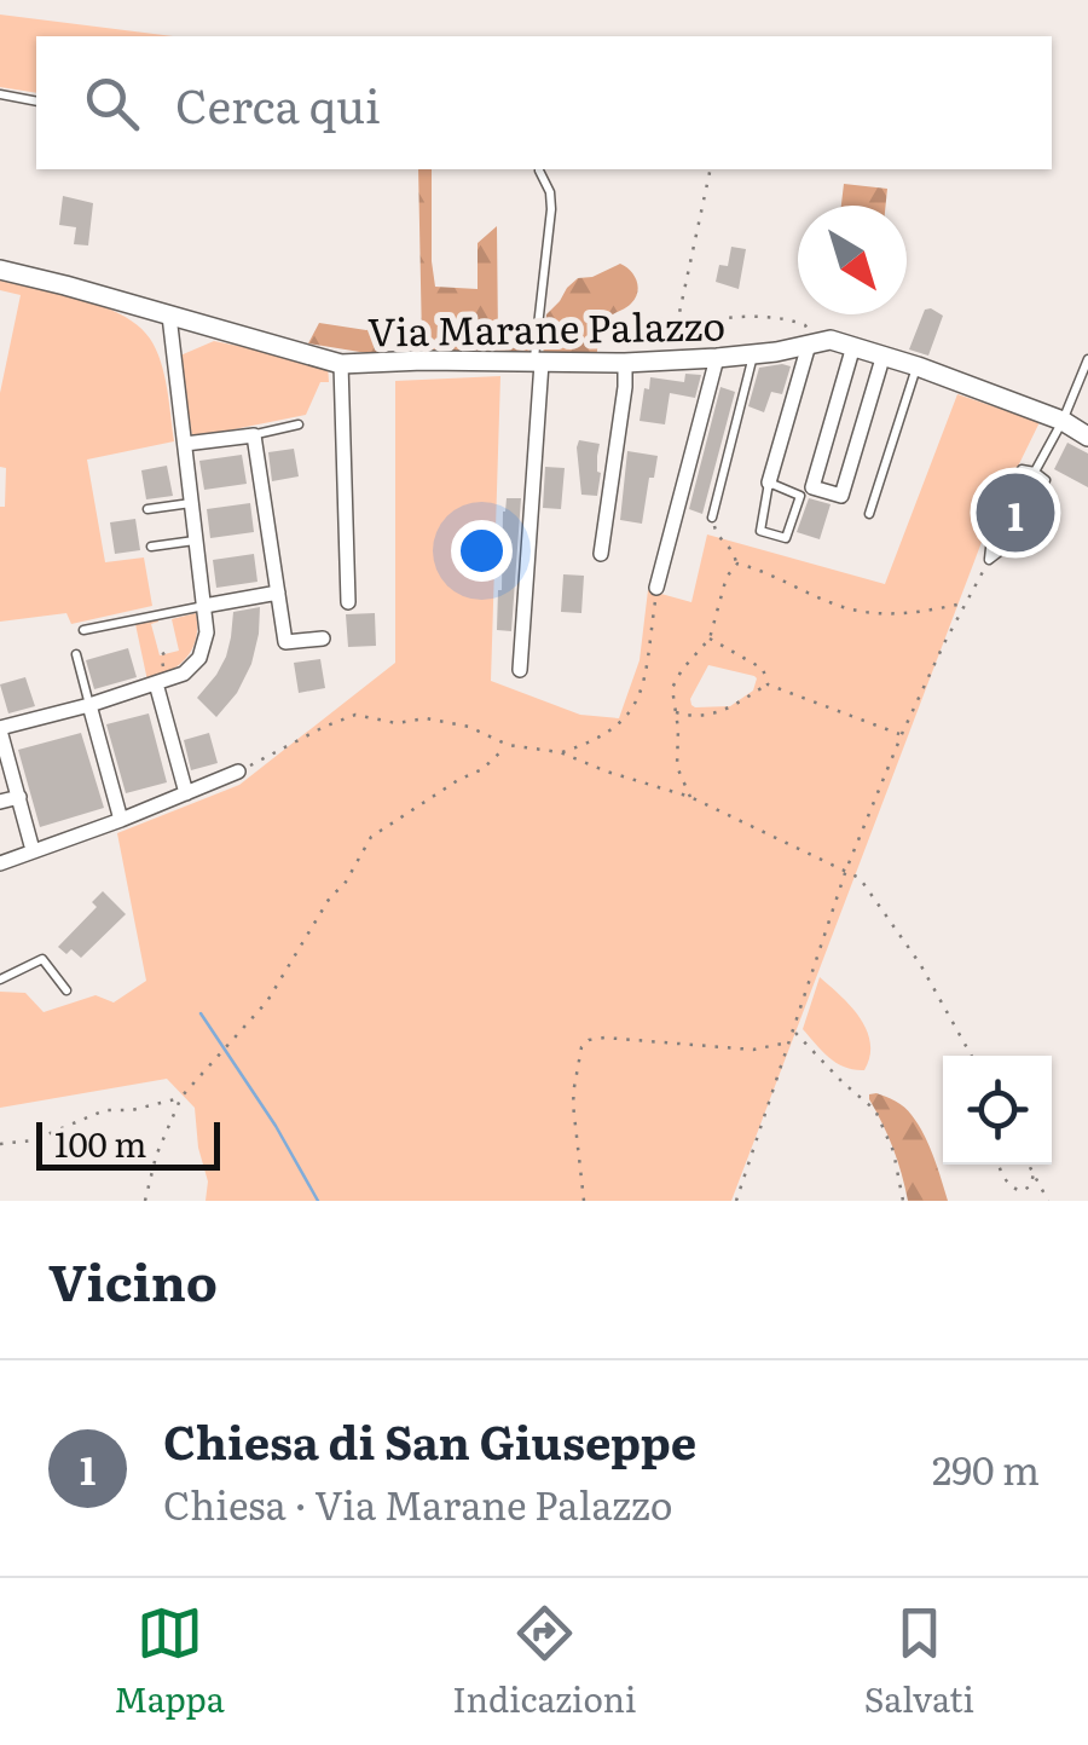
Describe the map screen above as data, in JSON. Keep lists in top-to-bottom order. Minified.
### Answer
{"streets":{"main road":["Via Marane Palazzo"]},"scale_bar":"100 m","north":"bottom right","page":{"search":"Cerca qui","pins":"1","scale":"100 m","heading":"Vicino","list":[{"mark":"1","name":"Chiesa di San Giuseppe","note":"Chiesa · Via Marane Palazzo","value":"290 m"}],"nav":["Mappa","Indicazioni","Salvati"]}}
